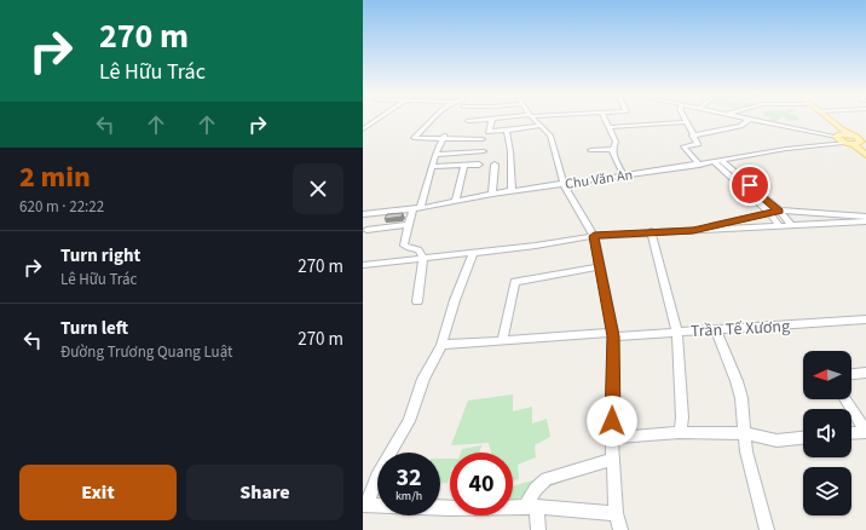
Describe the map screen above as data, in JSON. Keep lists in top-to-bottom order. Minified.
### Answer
{"streets":{"street":["Chu Văn An","Trần Tế Xương"]},"north":"left","page":{"turn":["270 m","Lê Hữu Trác"],"heading":["2 min","620 m · 22:22"],"list":[{"name":"Turn right","note":"Lê Hữu Trác","value":"270 m"},{"name":"Turn left","note":"Đường Trương Quang Luật","value":"270 m"}],"speed":"32 km/h","limit":"40","buttons":["Exit","Share"]}}
